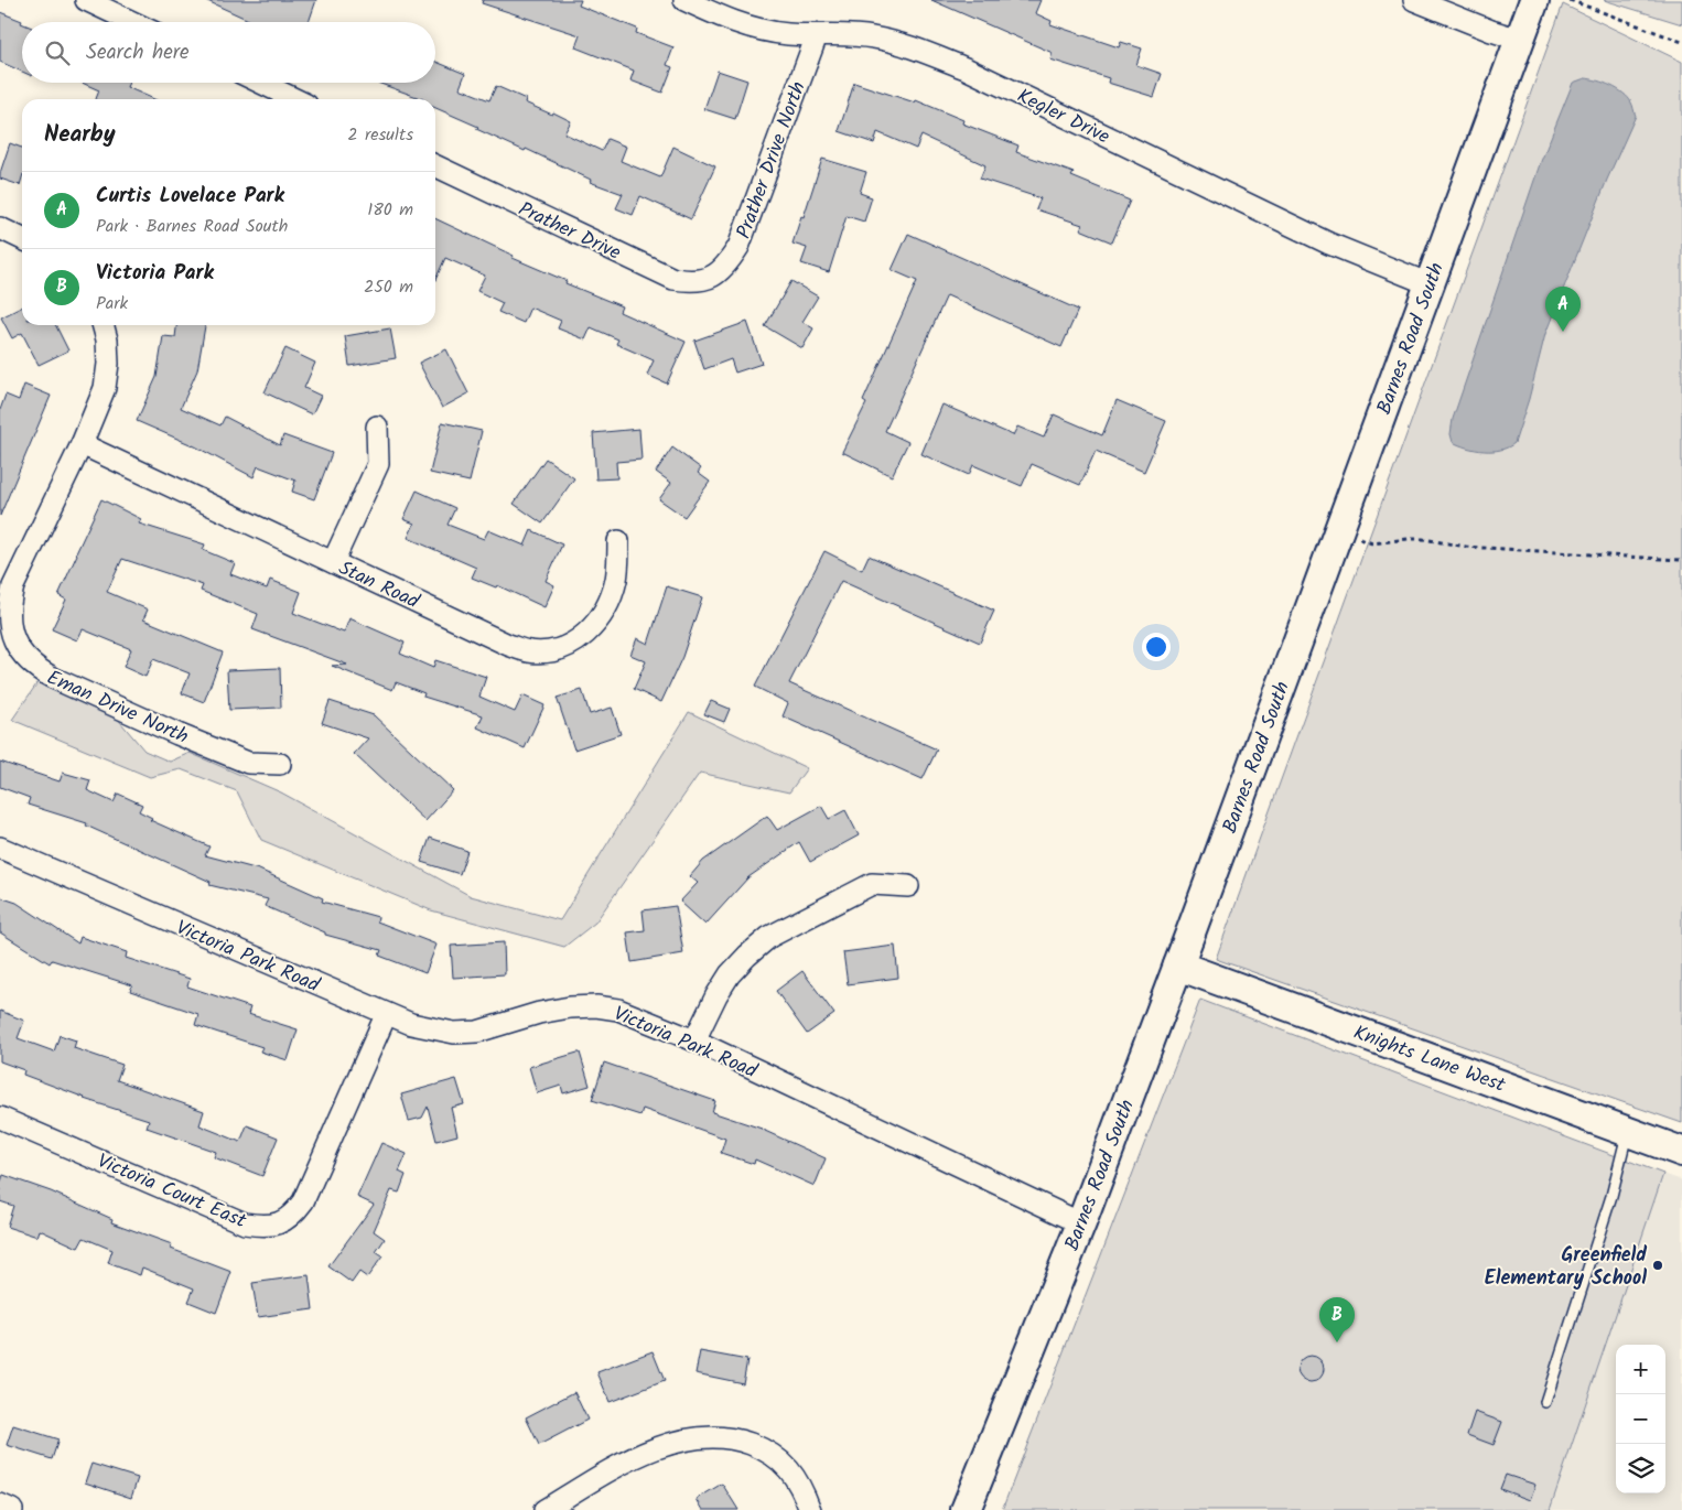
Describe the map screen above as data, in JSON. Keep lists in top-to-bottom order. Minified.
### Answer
{"streets":{"street":["Kegler Drive","Prather Drive North","Prather Drive","Barnes Road South","Stan Road","Eman Drive North","Victoria Park Road","Knights Lane West","Victoria Court East"]},"crossings":[["Kegler Drive","Prather Drive North"],["Kegler Drive","Barnes Road South"],["Prather Drive North","Prather Drive"],["Barnes Road South","Victoria Park Road"],["Barnes Road South","Knights Lane West"],["Stan Road","Eman Drive North"],["Victoria Park Road","Victoria Court East"]],"places":["Greenfield Elementary School"],"page":{"search":"Search here","heading":["Nearby","2 results"],"list":[{"mark":"A","name":"Curtis Lovelace Park","note":"Park · Barnes Road South","value":"180 m"},{"mark":"B","name":"Victoria Park","note":"Park","value":"250 m"}],"pins":["A","B"],"map_buttons":["+","−"]}}
